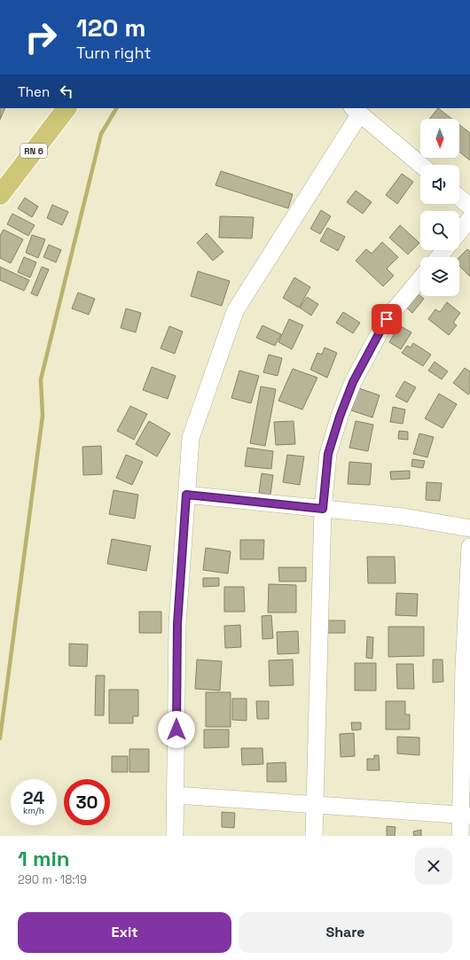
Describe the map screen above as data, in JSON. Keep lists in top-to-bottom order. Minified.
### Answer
{"streets":{"main road":["RN 6"]},"north":"bottom","page":{"turn":["120 m","Turn right"],"then":"Then","speed":"24 km/h","limit":"30","heading":["1 min","290 m · 18:19"],"buttons":["Exit","Share"]}}
